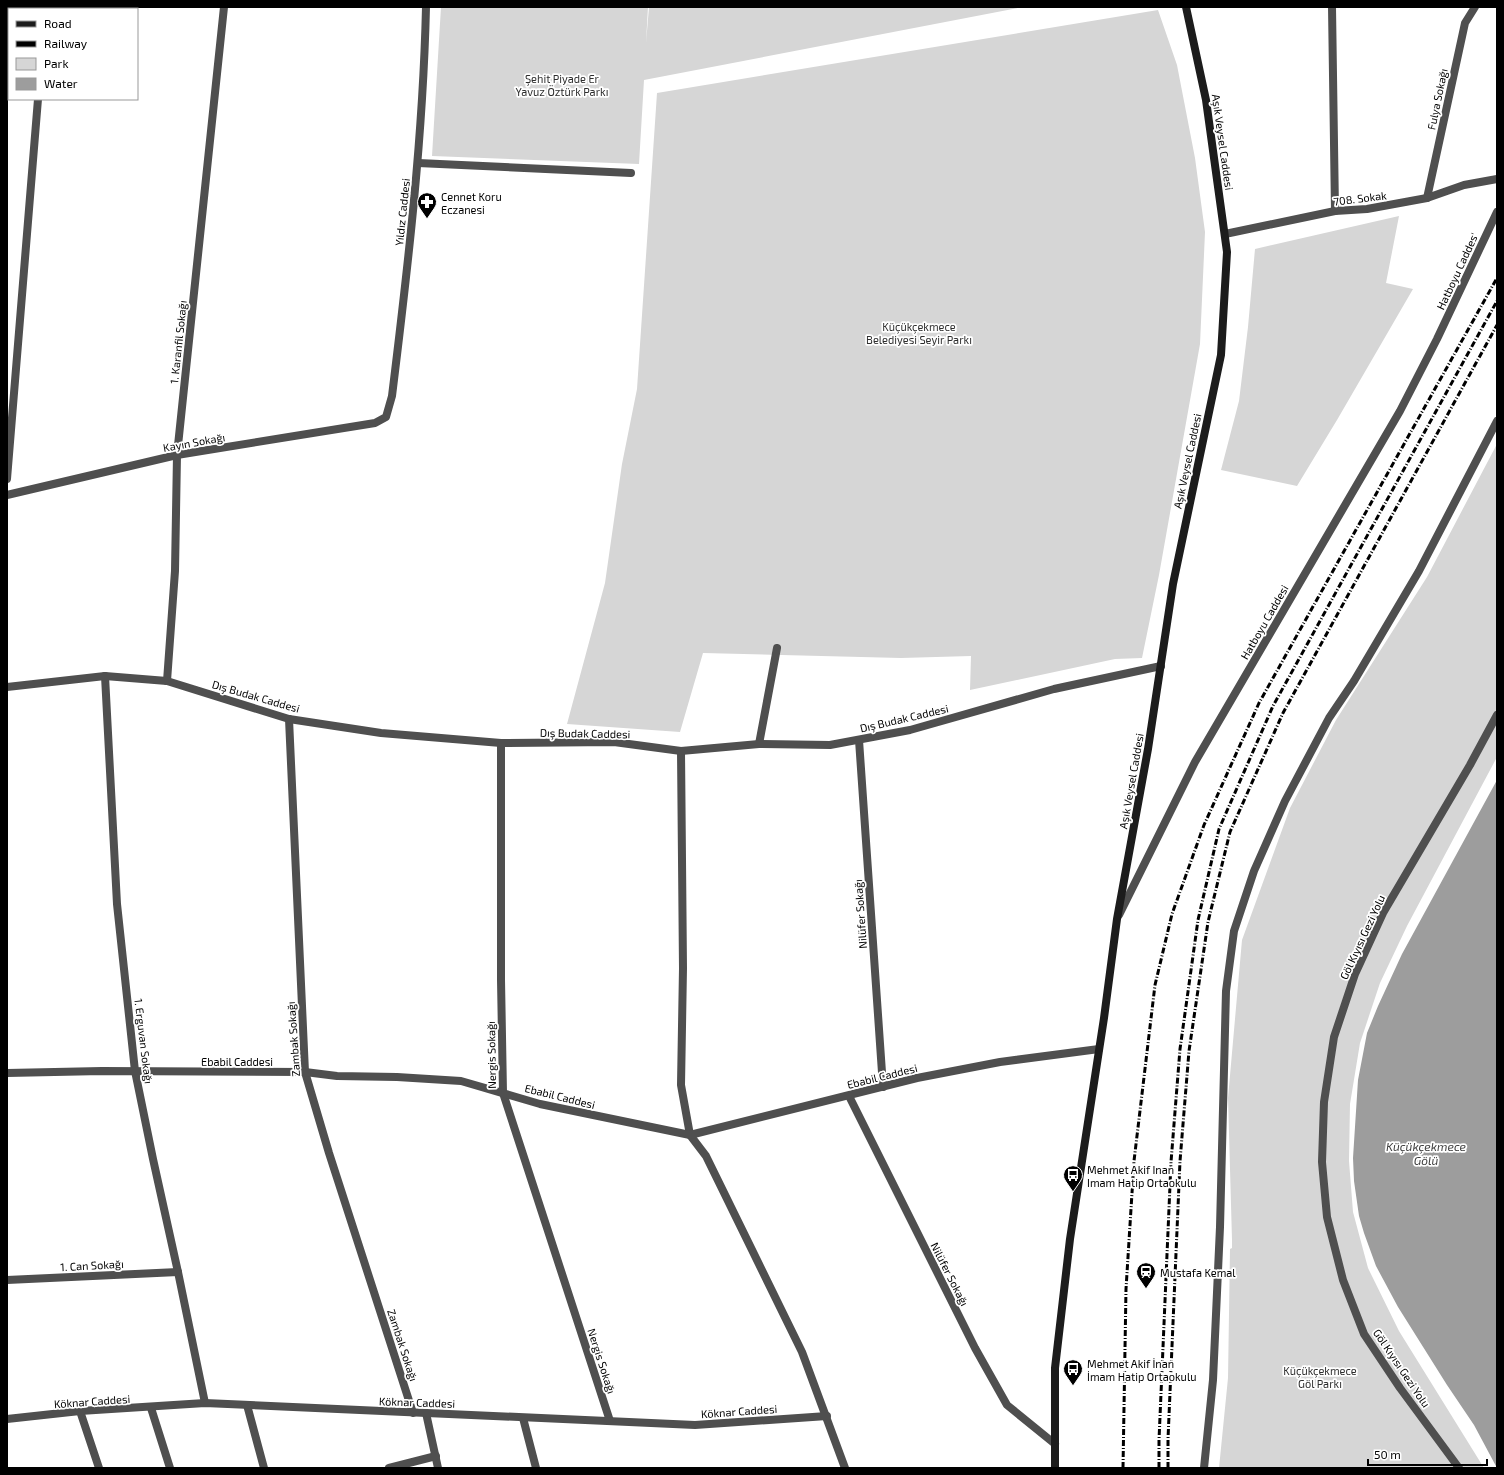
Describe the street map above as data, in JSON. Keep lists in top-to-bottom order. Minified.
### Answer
{"streets":{"main road":["Aşık Veysel Caddesi"],"street":["Fulya Sokağı","708. Sokak","Yıldız Caddesi","Hatboyu Caddes'","1. Karanfil Sokağı","Kayın Sokağı","Hatboyu Caddesi","Dış Budak Caddesi","Nilüfer Sokağı","Göl Kıyısı Gezi Yolu","Zambak Sokağı","1. Erguvan Sokağı","Nergis Sokağı","Ebabil Caddesi","1. Can Sokağı","Köknar Caddesi"]},"crossings":[["Fulya Sokağı","708. Sokak"],["Aşık Veysel Caddesi","708. Sokak"],["Aşık Veysel Caddesi","Hatboyu Caddesi"],["Aşık Veysel Caddesi","Dış Budak Caddesi"],["Aşık Veysel Caddesi","Nilüfer Sokağı"],["Aşık Veysel Caddesi","Ebabil Caddesi"],["Yıldız Caddesi","Kayın Sokağı"],["Hatboyu Caddes'","Hatboyu Caddesi"],["1. Karanfil Sokağı","Kayın Sokağı"],["1. Karanfil Sokağı","Dış Budak Caddesi"],["Dış Budak Caddesi","Nilüfer Sokağı"],["Dış Budak Caddesi","Zambak Sokağı"],["Dış Budak Caddesi","1. Erguvan Sokağı"],["Dış Budak Caddesi","Nergis Sokağı"],["Nilüfer Sokağı","Ebabil Caddesi"],["Zambak Sokağı","Ebabil Caddesi"],["Zambak Sokağı","Köknar Caddesi"],["1. Erguvan Sokağı","Ebabil Caddesi"],["1. Erguvan Sokağı","1. Can Sokağı"],["1. Erguvan Sokağı","Köknar Caddesi"],["Nergis Sokağı","Ebabil Caddesi"],["Nergis Sokağı","Köknar Caddesi"]],"water":["Küçükçekmece Gölü"],"parks":["Şehit Piyade Er Yavuz Öztürk Parkı","Küçükçekmece Belediyesi Seyir Parkı","Küçükçekmece Göl Parkı"],"places":{"pharmacy":["Cennet Koru Eczanesi"],"bus stop":["Mehmet Akif Inan Imam Hatip Ortaokulu","Mehmet Akif İnan İmam Hatip Ortaokulu"],"station":["Mustafa Kemal"]},"legend":["Road","Railway","Park","Water"],"scale_bar":"50 m"}
